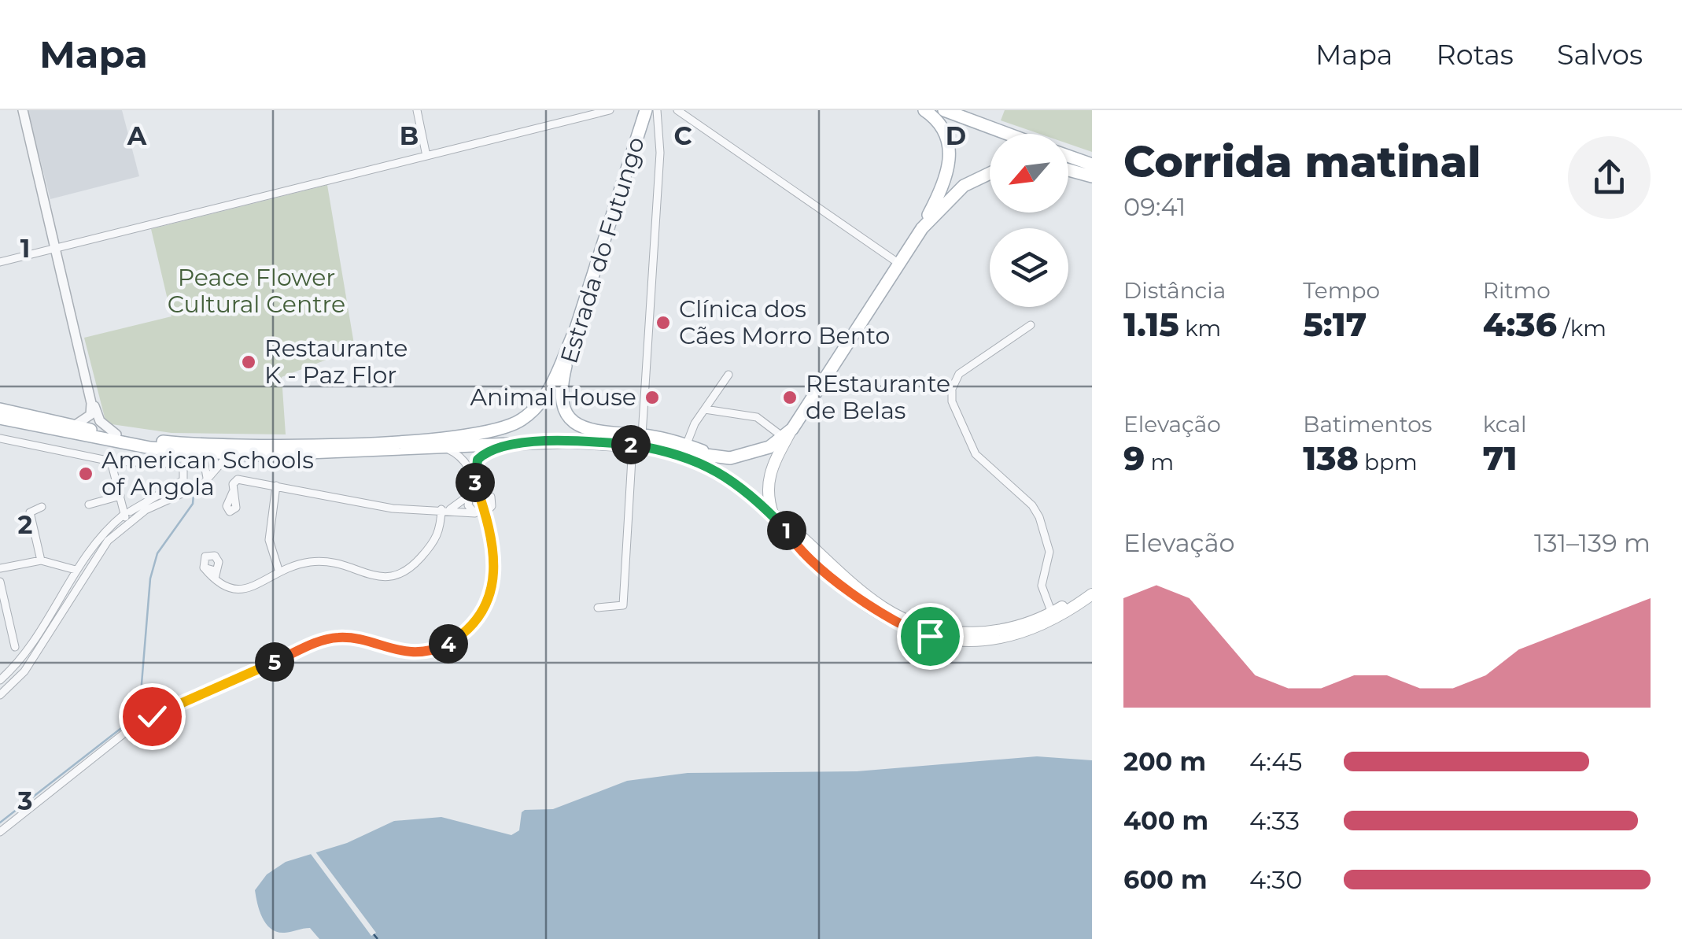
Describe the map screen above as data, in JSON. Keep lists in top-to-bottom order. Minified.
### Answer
{"streets":{"main road":["Estrada do Futungo"]},"parks":["Peace Flower Cultural Centre"],"places":["Clínica dos Cães Morro Bento","Restaurante K - Paz Flor","Animal House","REstaurante de Belas","American Schools of Angola"],"north":"bottom left","page":{"header":"Mapa","nav":["Mapa","Rotas","Salvos"],"heading":["Corrida matinal","09:41"],"stats":[["Distância","1.15 km"],["Tempo","5:17"],["Ritmo","4:36 /km"],["Elevação","9 m"],["Batimentos","138 bpm"],["kcal","71"]],"pins":["2","3","1","4","5"],"chart":["Elevação","131–139 m"],"list":[{"name":"200 m","note":"4:45"},{"name":"400 m","note":"4:33"},{"name":"600 m","note":"4:30"}]},"grid":{"columns":["A","B","C","D"],"rows":["1","2","3"]}}
